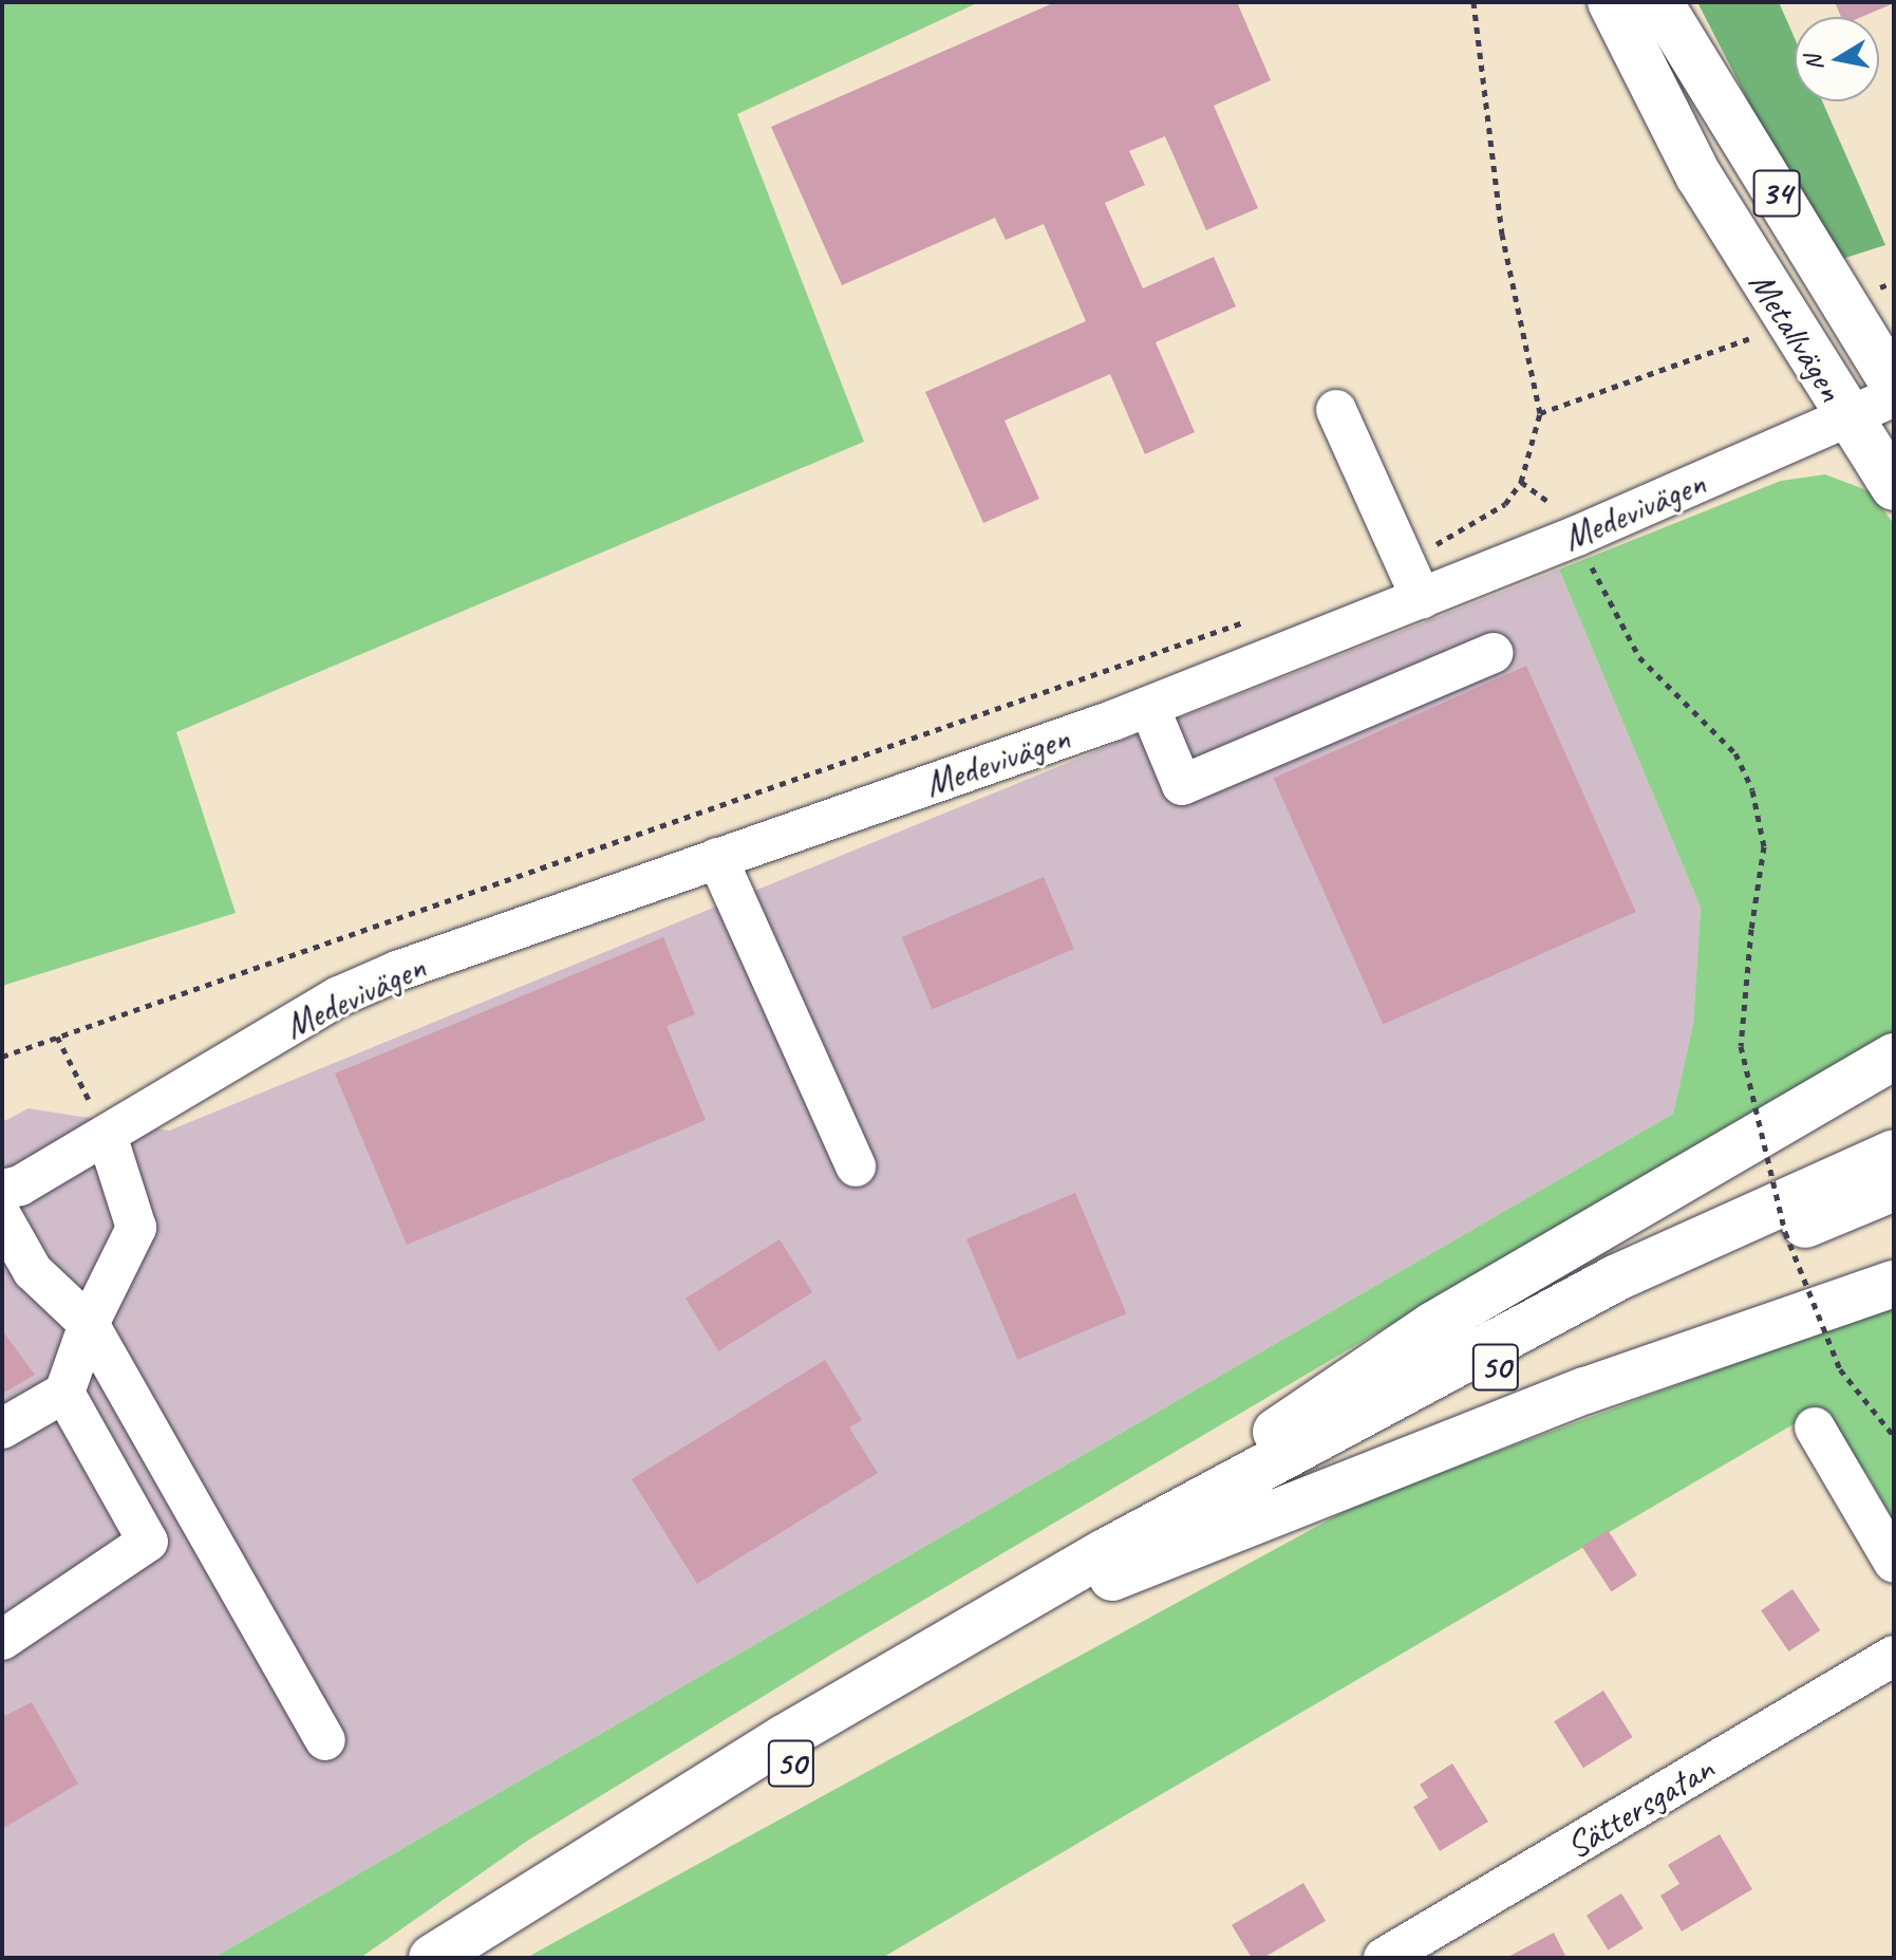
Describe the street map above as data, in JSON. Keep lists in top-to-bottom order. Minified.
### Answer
{"streets":{"main road":["34","Metallvägen","50"],"street":["Medevivägen","Sättersgatan"]},"crossings":[["Metallvägen","Medevivägen"]],"north":"left"}
